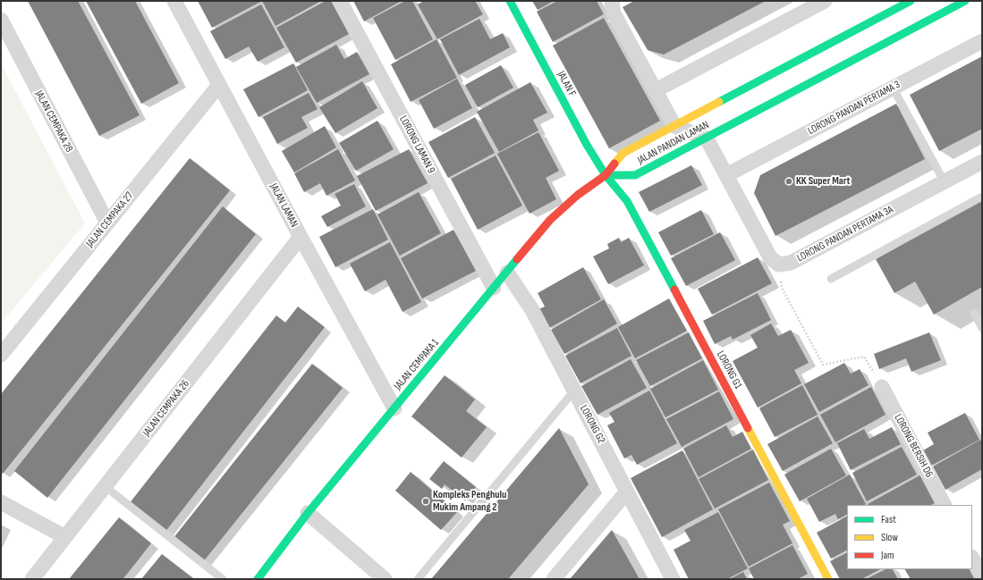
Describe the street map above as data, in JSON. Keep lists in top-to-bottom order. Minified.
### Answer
{"streets":{"street":["JALAN F","LORONG PANDAN PERTAMA 3","JALAN CEMPAKA 28","JALAN PANDAN LAMAN","LORONG LAMAN 9","JALAN LAMAN","JALAN CEMPAKA 27","LORONG PANDAN PERTAMA 3A","JALAN CEMPAKA 1","LORONG G1","JALAN CEMPAKA 26","LORONG G2","LORONG BERSIH D6"]},"crossings":[["JALAN F","JALAN PANDAN LAMAN"],["JALAN F","JALAN CEMPAKA 1"],["JALAN F","LORONG G1"],["JALAN CEMPAKA 28","JALAN CEMPAKA 27"],["JALAN PANDAN LAMAN","JALAN CEMPAKA 1"],["JALAN PANDAN LAMAN","LORONG G1"],["LORONG LAMAN 9","JALAN CEMPAKA 1"],["JALAN LAMAN","JALAN CEMPAKA 27"],["JALAN LAMAN","JALAN CEMPAKA 1"],["JALAN LAMAN","JALAN CEMPAKA 26"],["JALAN CEMPAKA 1","LORONG G1"],["JALAN CEMPAKA 1","LORONG G2"]],"places":["KK Super Mart","Kompleks Penghulu Mukim Ampang 2"],"legend":["Fast","Slow","Jam"]}
